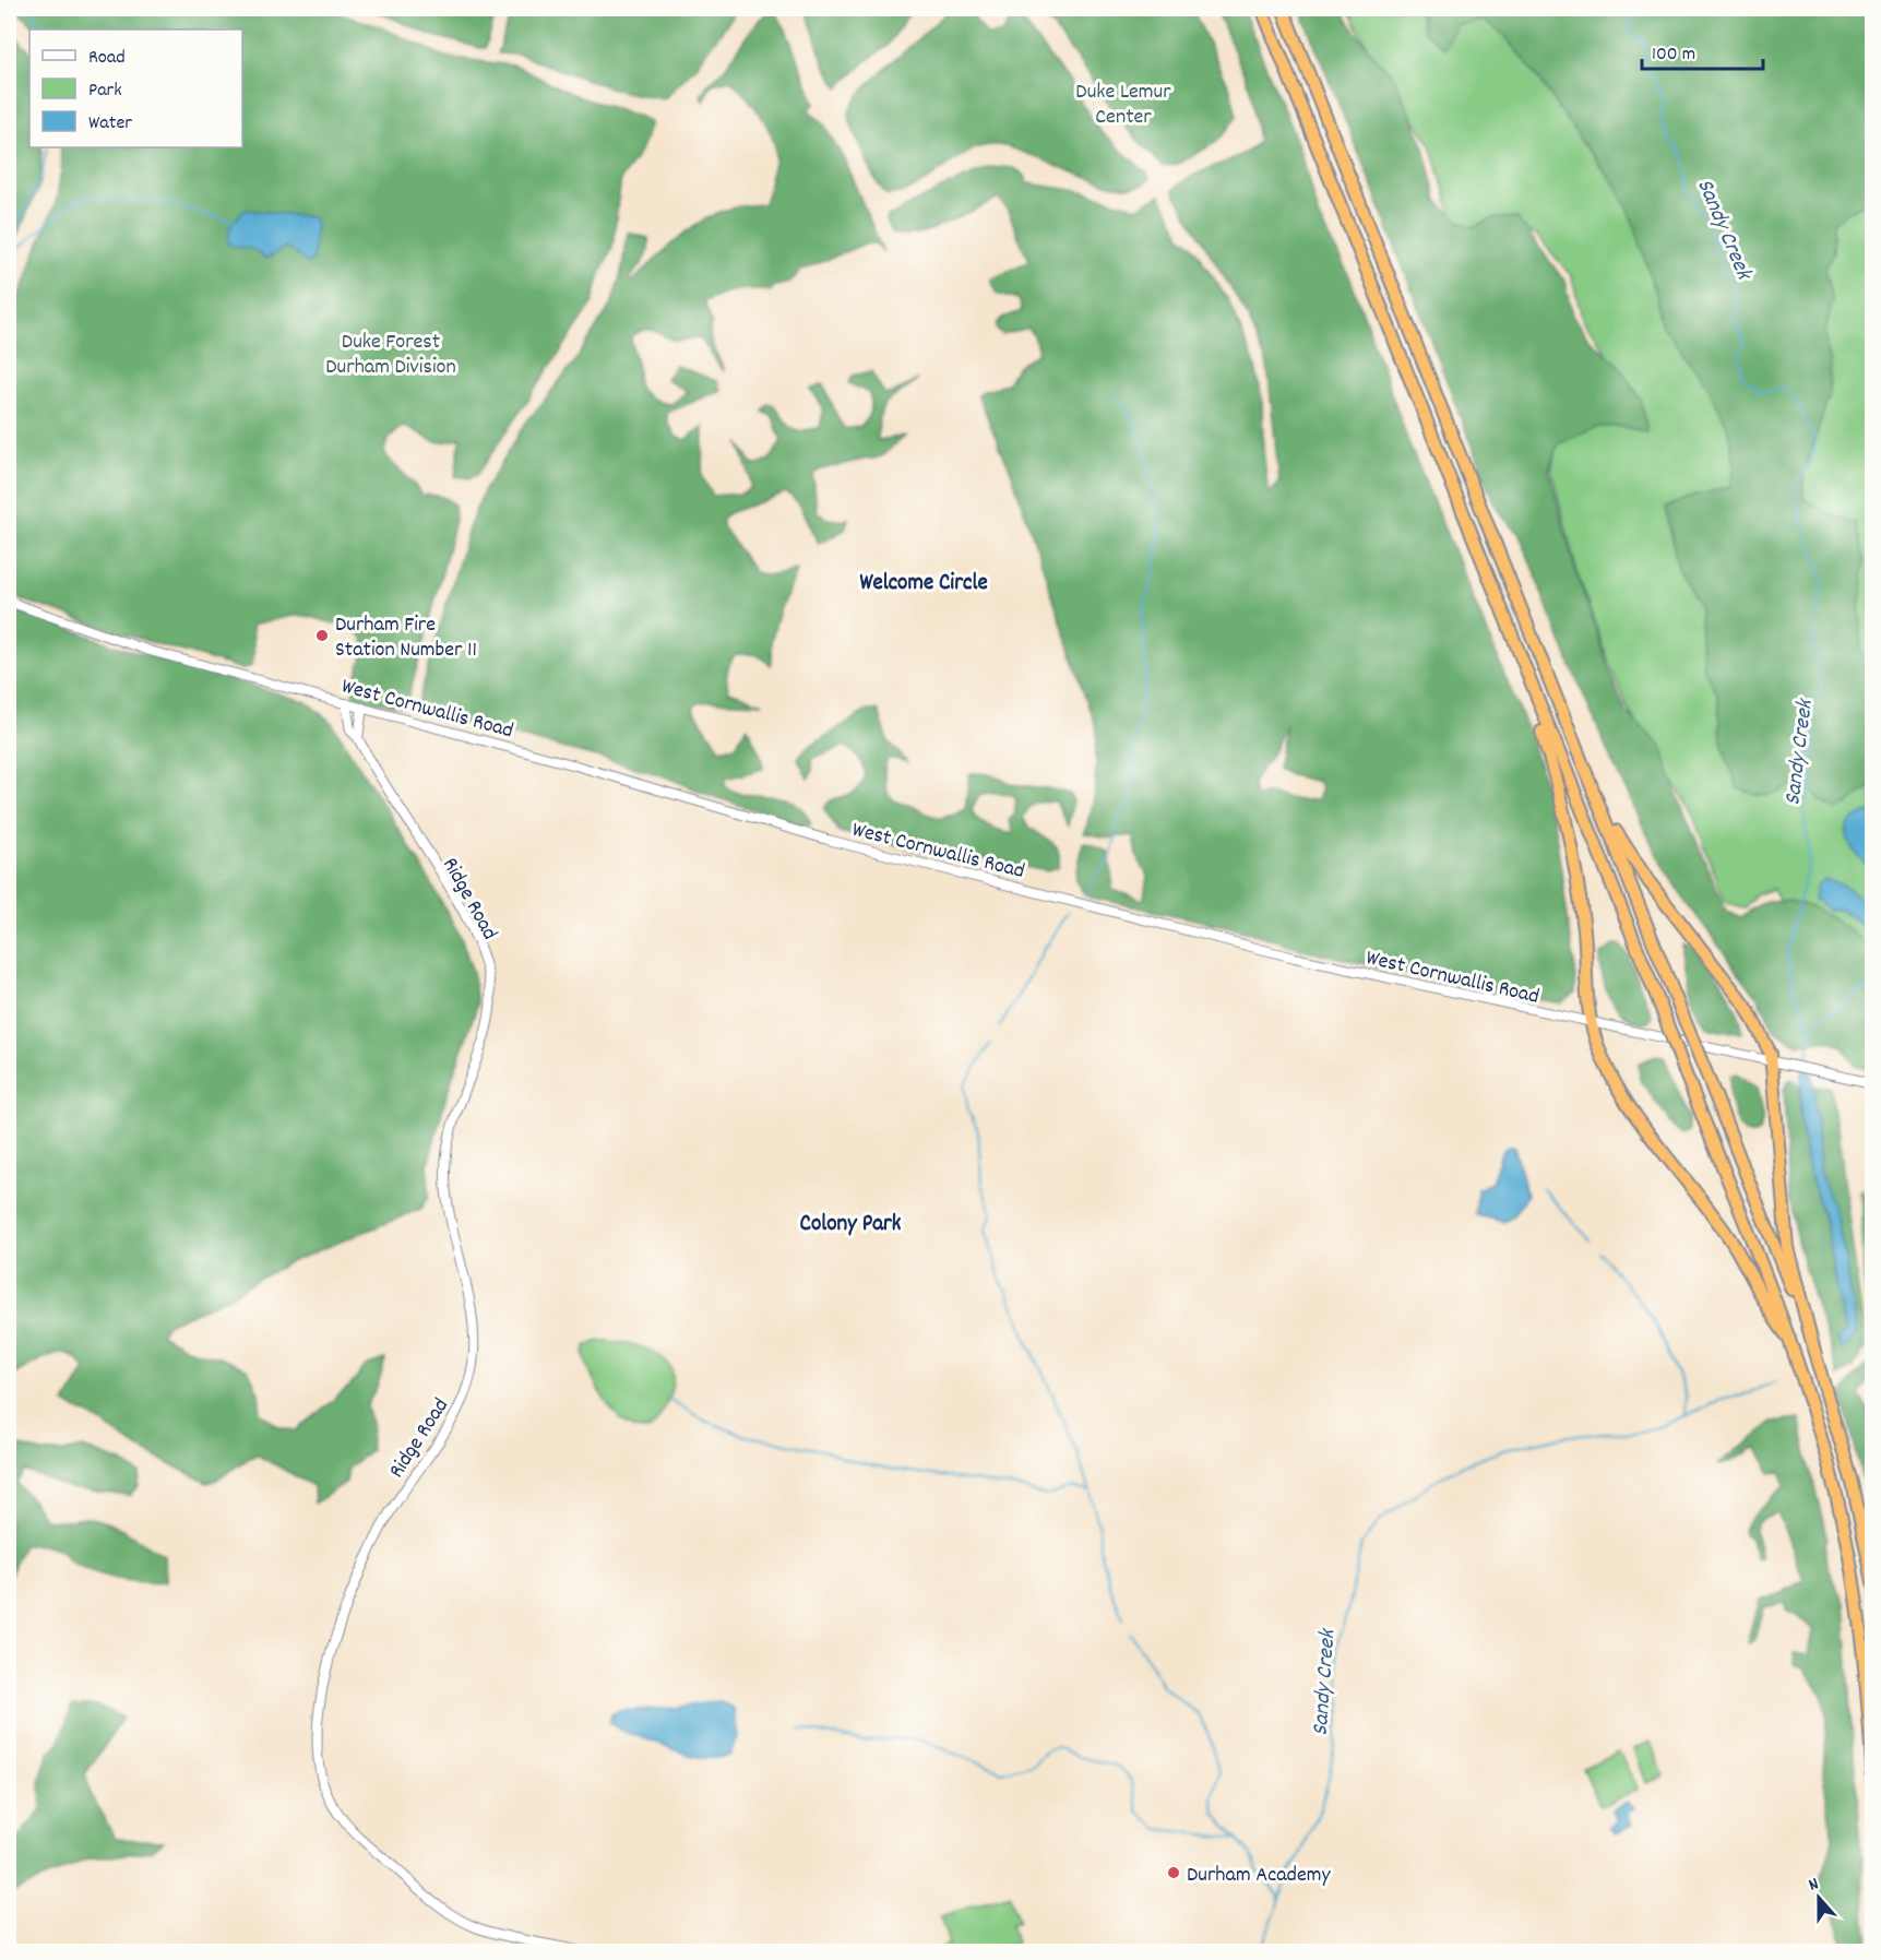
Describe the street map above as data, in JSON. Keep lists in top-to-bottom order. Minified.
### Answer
{"streets":{"street":["West Cornwallis Road","Ridge Road"]},"crossings":[["West Cornwallis Road","Ridge Road"]],"districts":["Welcome Circle","Colony Park"],"water":["Sandy Creek"],"parks":["Duke Lemur Center","Duke Forest Durham Division"],"places":["Durham Fire Station Number 11","Durham Academy"],"legend":["Road","Park","Water"],"scale_bar":"100 m","north":"top"}
